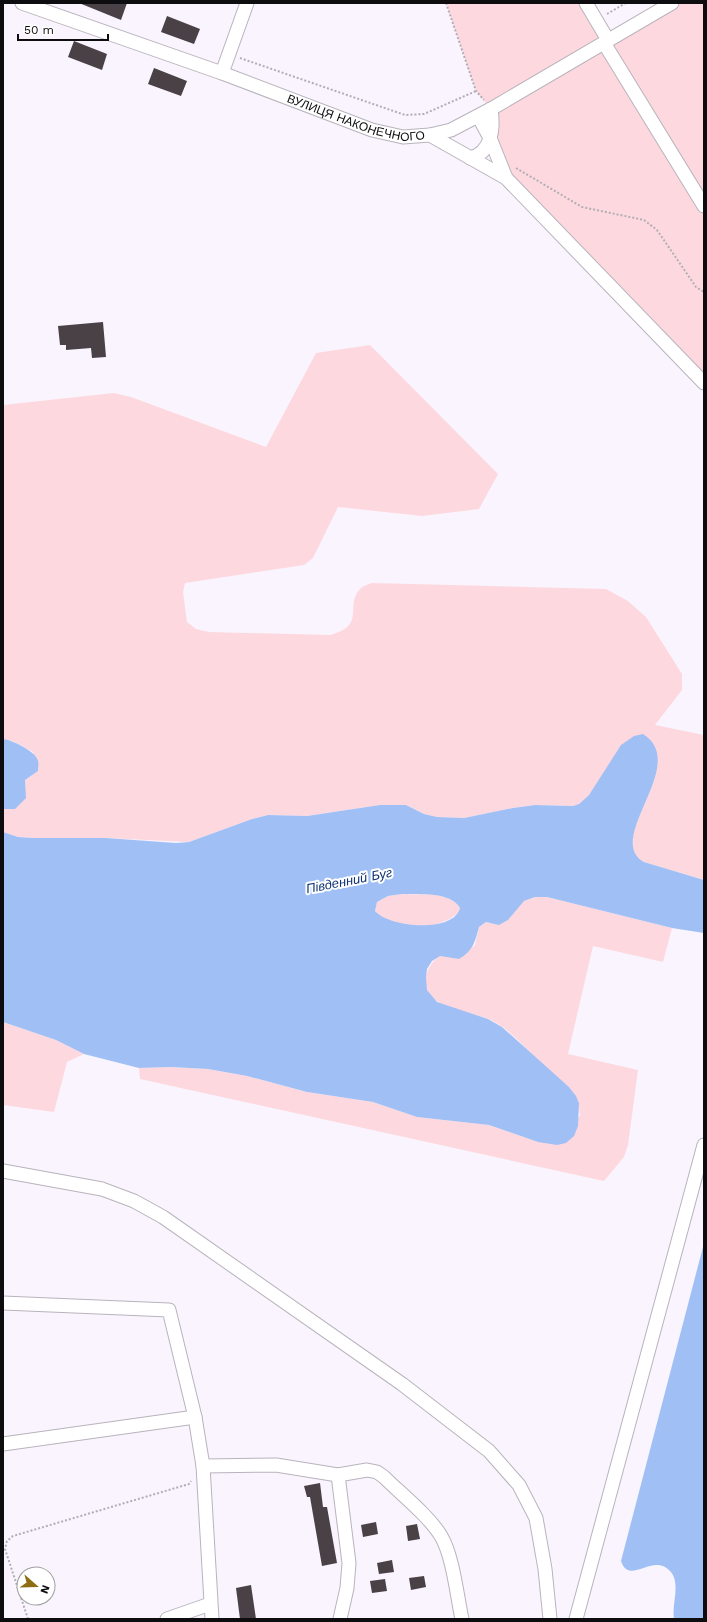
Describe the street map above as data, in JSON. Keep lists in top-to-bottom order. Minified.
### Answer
{"streets":{"street":["ВУЛИЦЯ НАКОНЕЧНОГО"]},"water":["Південний Буг"],"scale_bar":"50 m","north":"right"}
